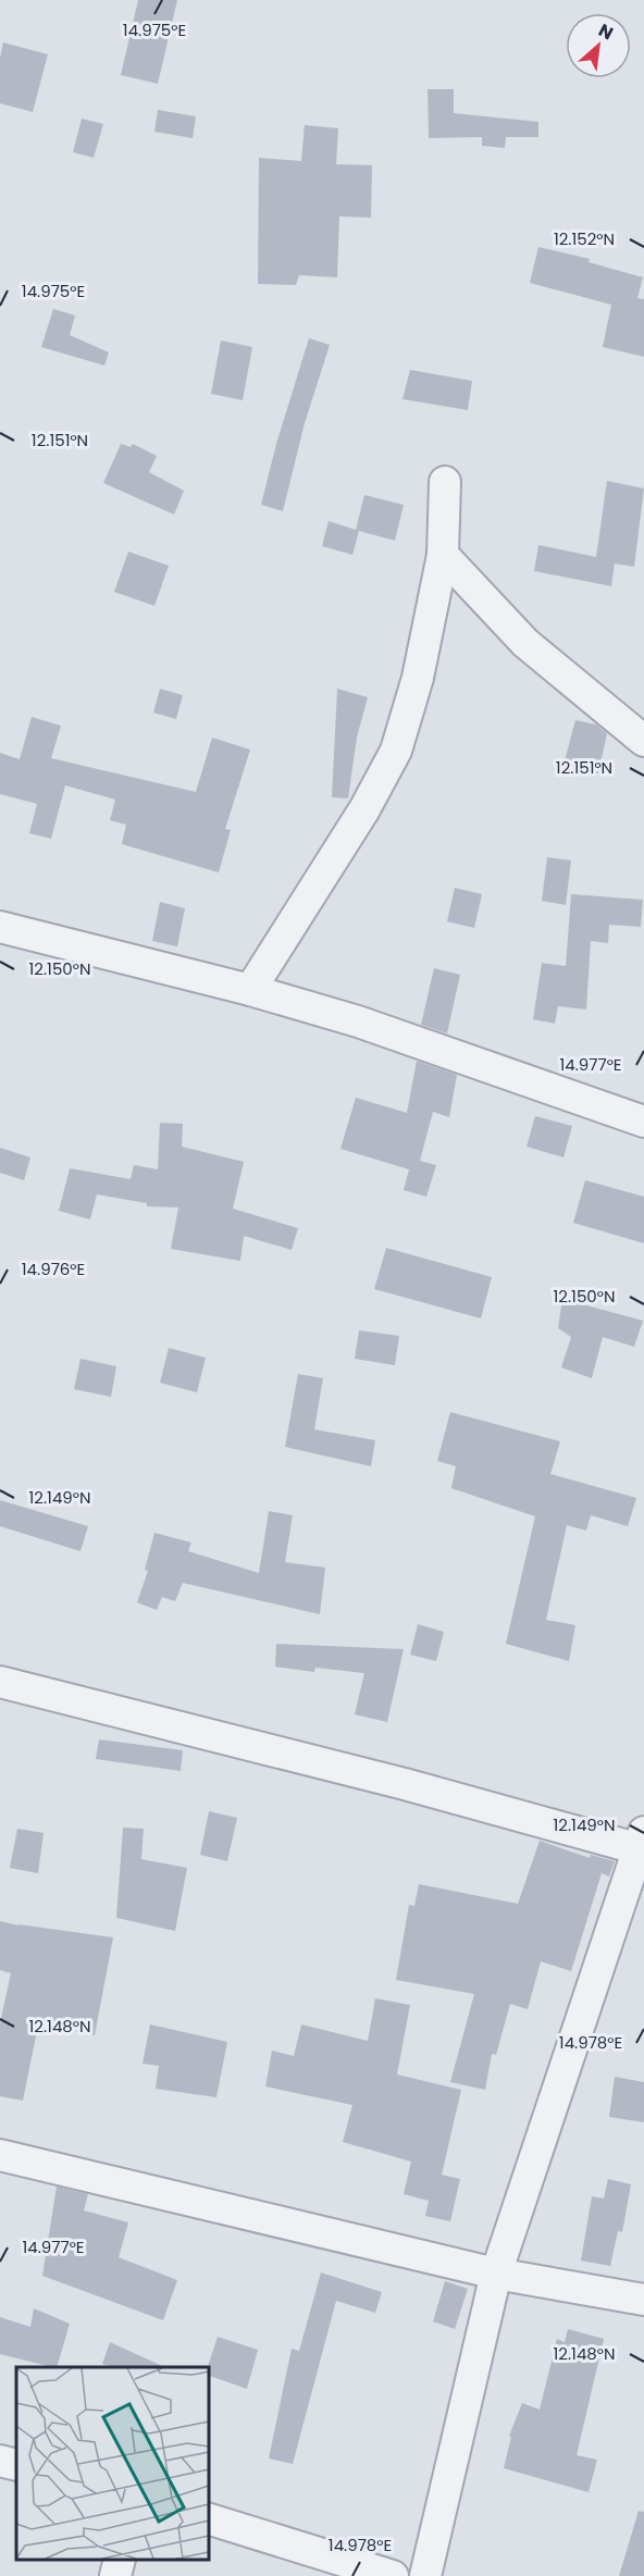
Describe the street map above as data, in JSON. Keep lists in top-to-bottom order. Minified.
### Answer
{"north":"top right","coordinates":["14.975°E","12.152°N","12.151°N","12.150°N","14.977°E","14.976°E","12.149°N","12.148°N","14.978°E"]}
